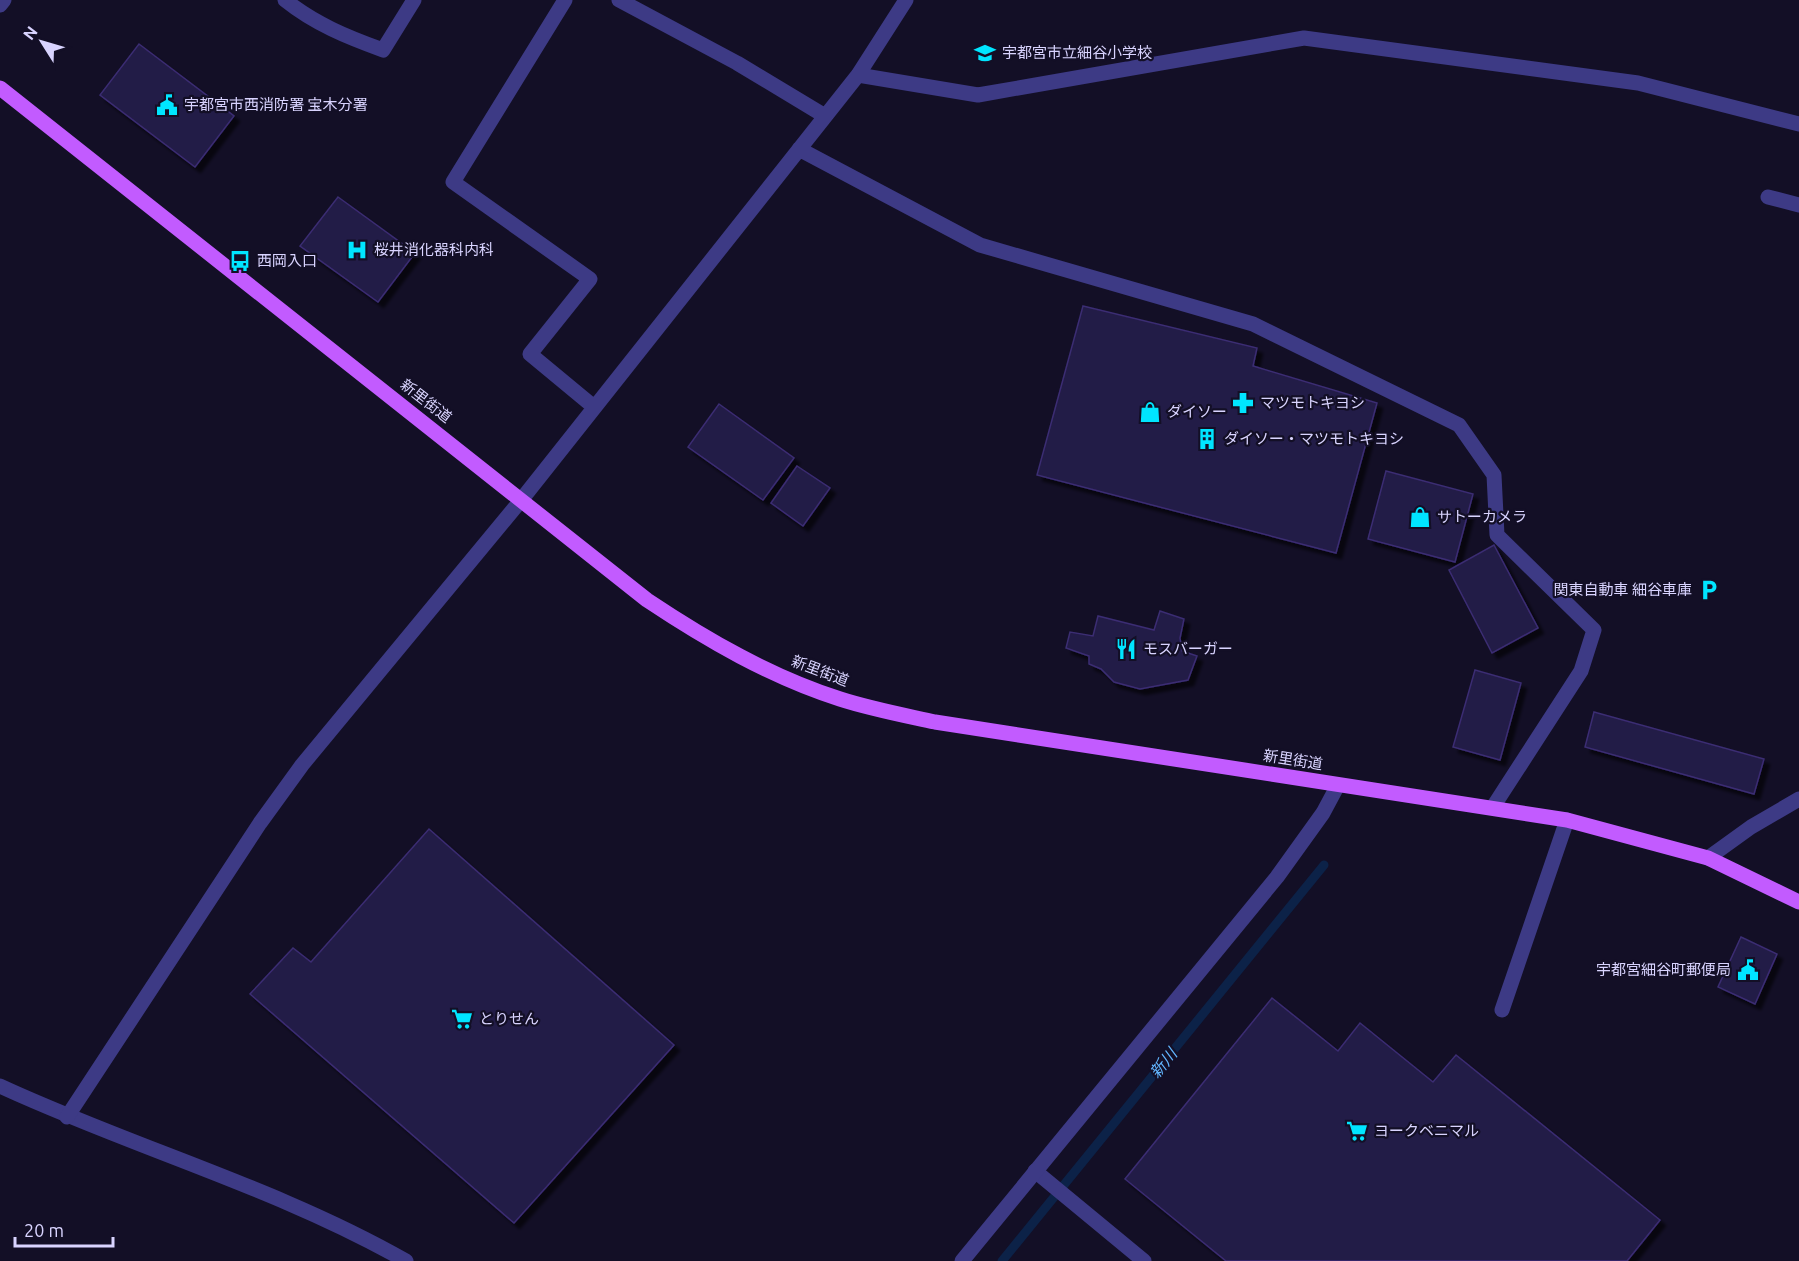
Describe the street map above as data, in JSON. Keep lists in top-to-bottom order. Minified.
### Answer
{"streets":{"main road":["新里街道"]},"water":["新川"],"places":{"school or university":["宇都宮市立細谷小学校"],"public building":["宇都宮市西消防署 宝木分署","宇都宮細谷町郵便局"],"hospital":["桜井消化器科内科"],"bus stop":["西岡入口"],"pharmacy":["マツモトキヨシ"],"shop":["ダイソー","サトーカメラ"],"building":["ダイソー・マツモトキヨシ"],"parking":["関東自動車 細谷車庫"],"restaurant":["モスバーガー"],"supermarket":["とりせん","ヨークベニマル"]},"scale_bar":"20 m","north":"top left"}
